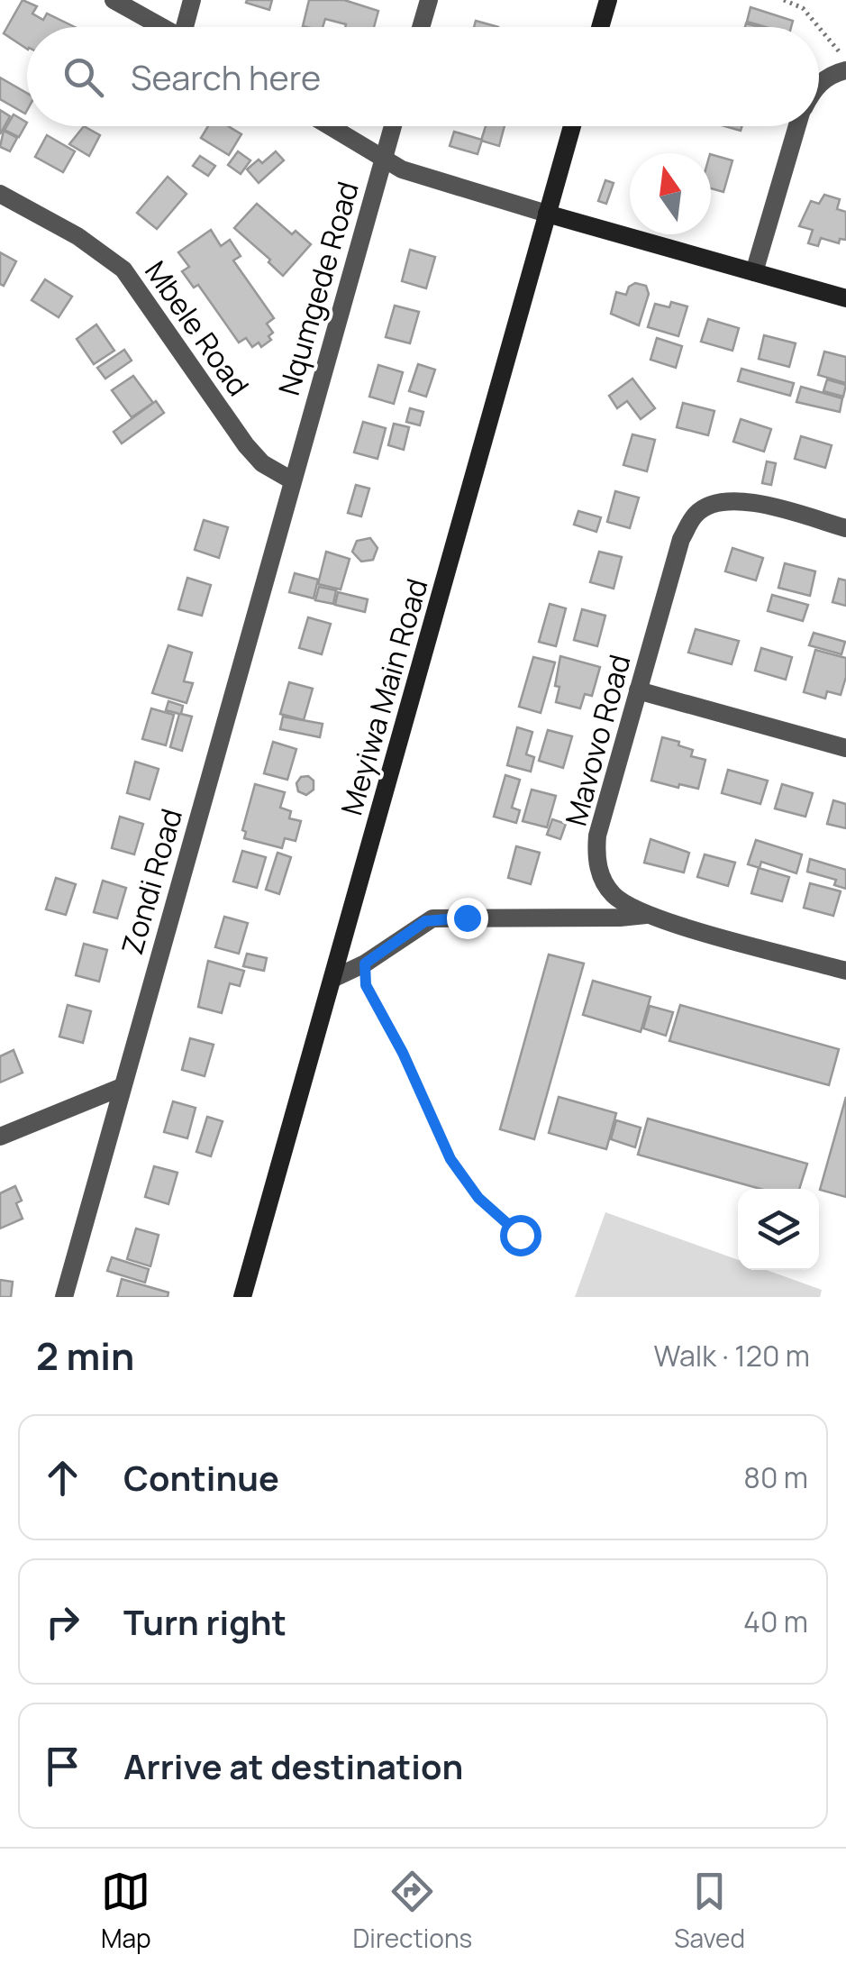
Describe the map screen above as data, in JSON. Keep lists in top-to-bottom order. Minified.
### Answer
{"streets":{"street":["Nqumgede Road","Mbele Road","Meyiwa Main Road","Mavovo Road","Zondi Road"]},"crossings":[["Nqumgede Road","Mbele Road"],["Nqumgede Road","Zondi Road"],["Mbele Road","Zondi Road"]],"north":"top","page":{"search":"Search here","heading":["2 min","Walk · 120 m"],"list":[["Continue","80 m"],["Turn right","40 m"],"Arrive at destination"],"nav":["Map","Directions","Saved"]}}
